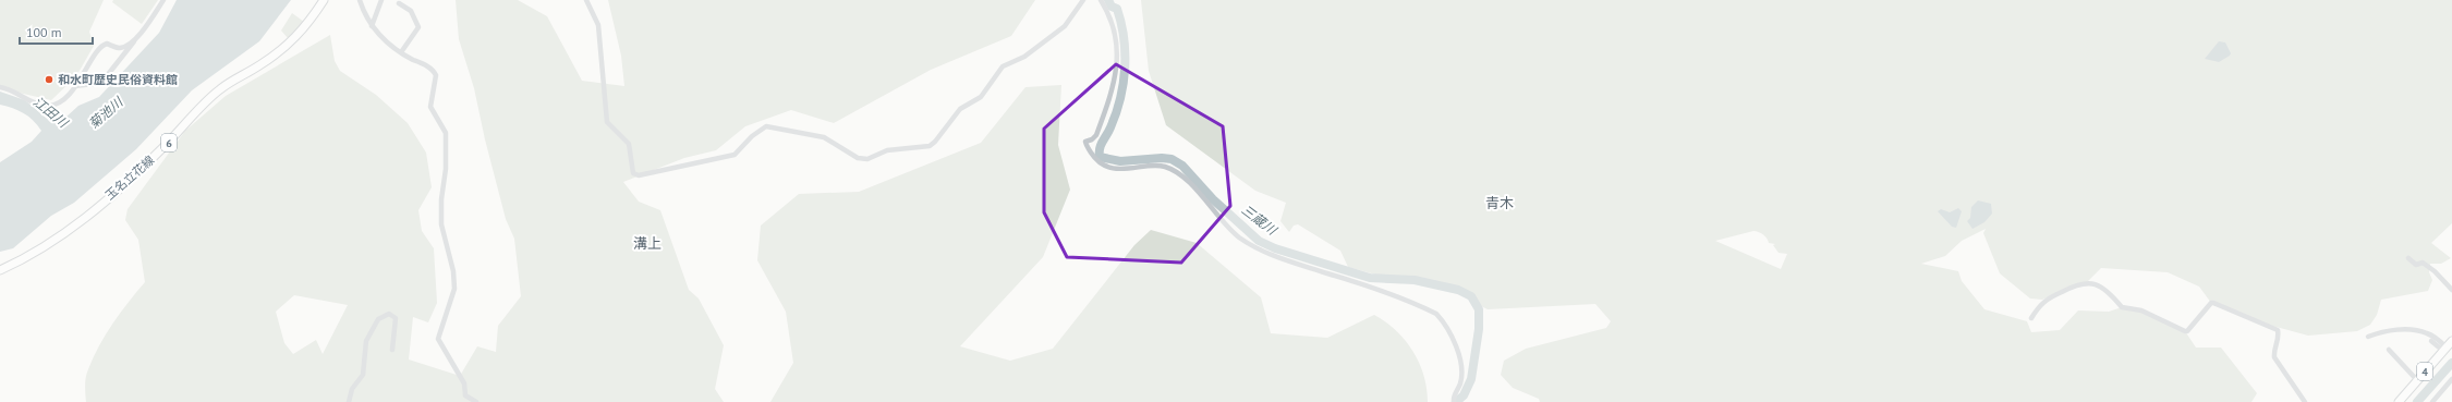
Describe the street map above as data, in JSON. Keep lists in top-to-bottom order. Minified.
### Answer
{"streets":{"main road":["6","玉名立花線","4"]},"districts":["青木","溝上"],"water":["江田川","菊池川","三蔵川"],"places":["和水町歴史民俗資料館"],"scale_bar":"100 m"}
